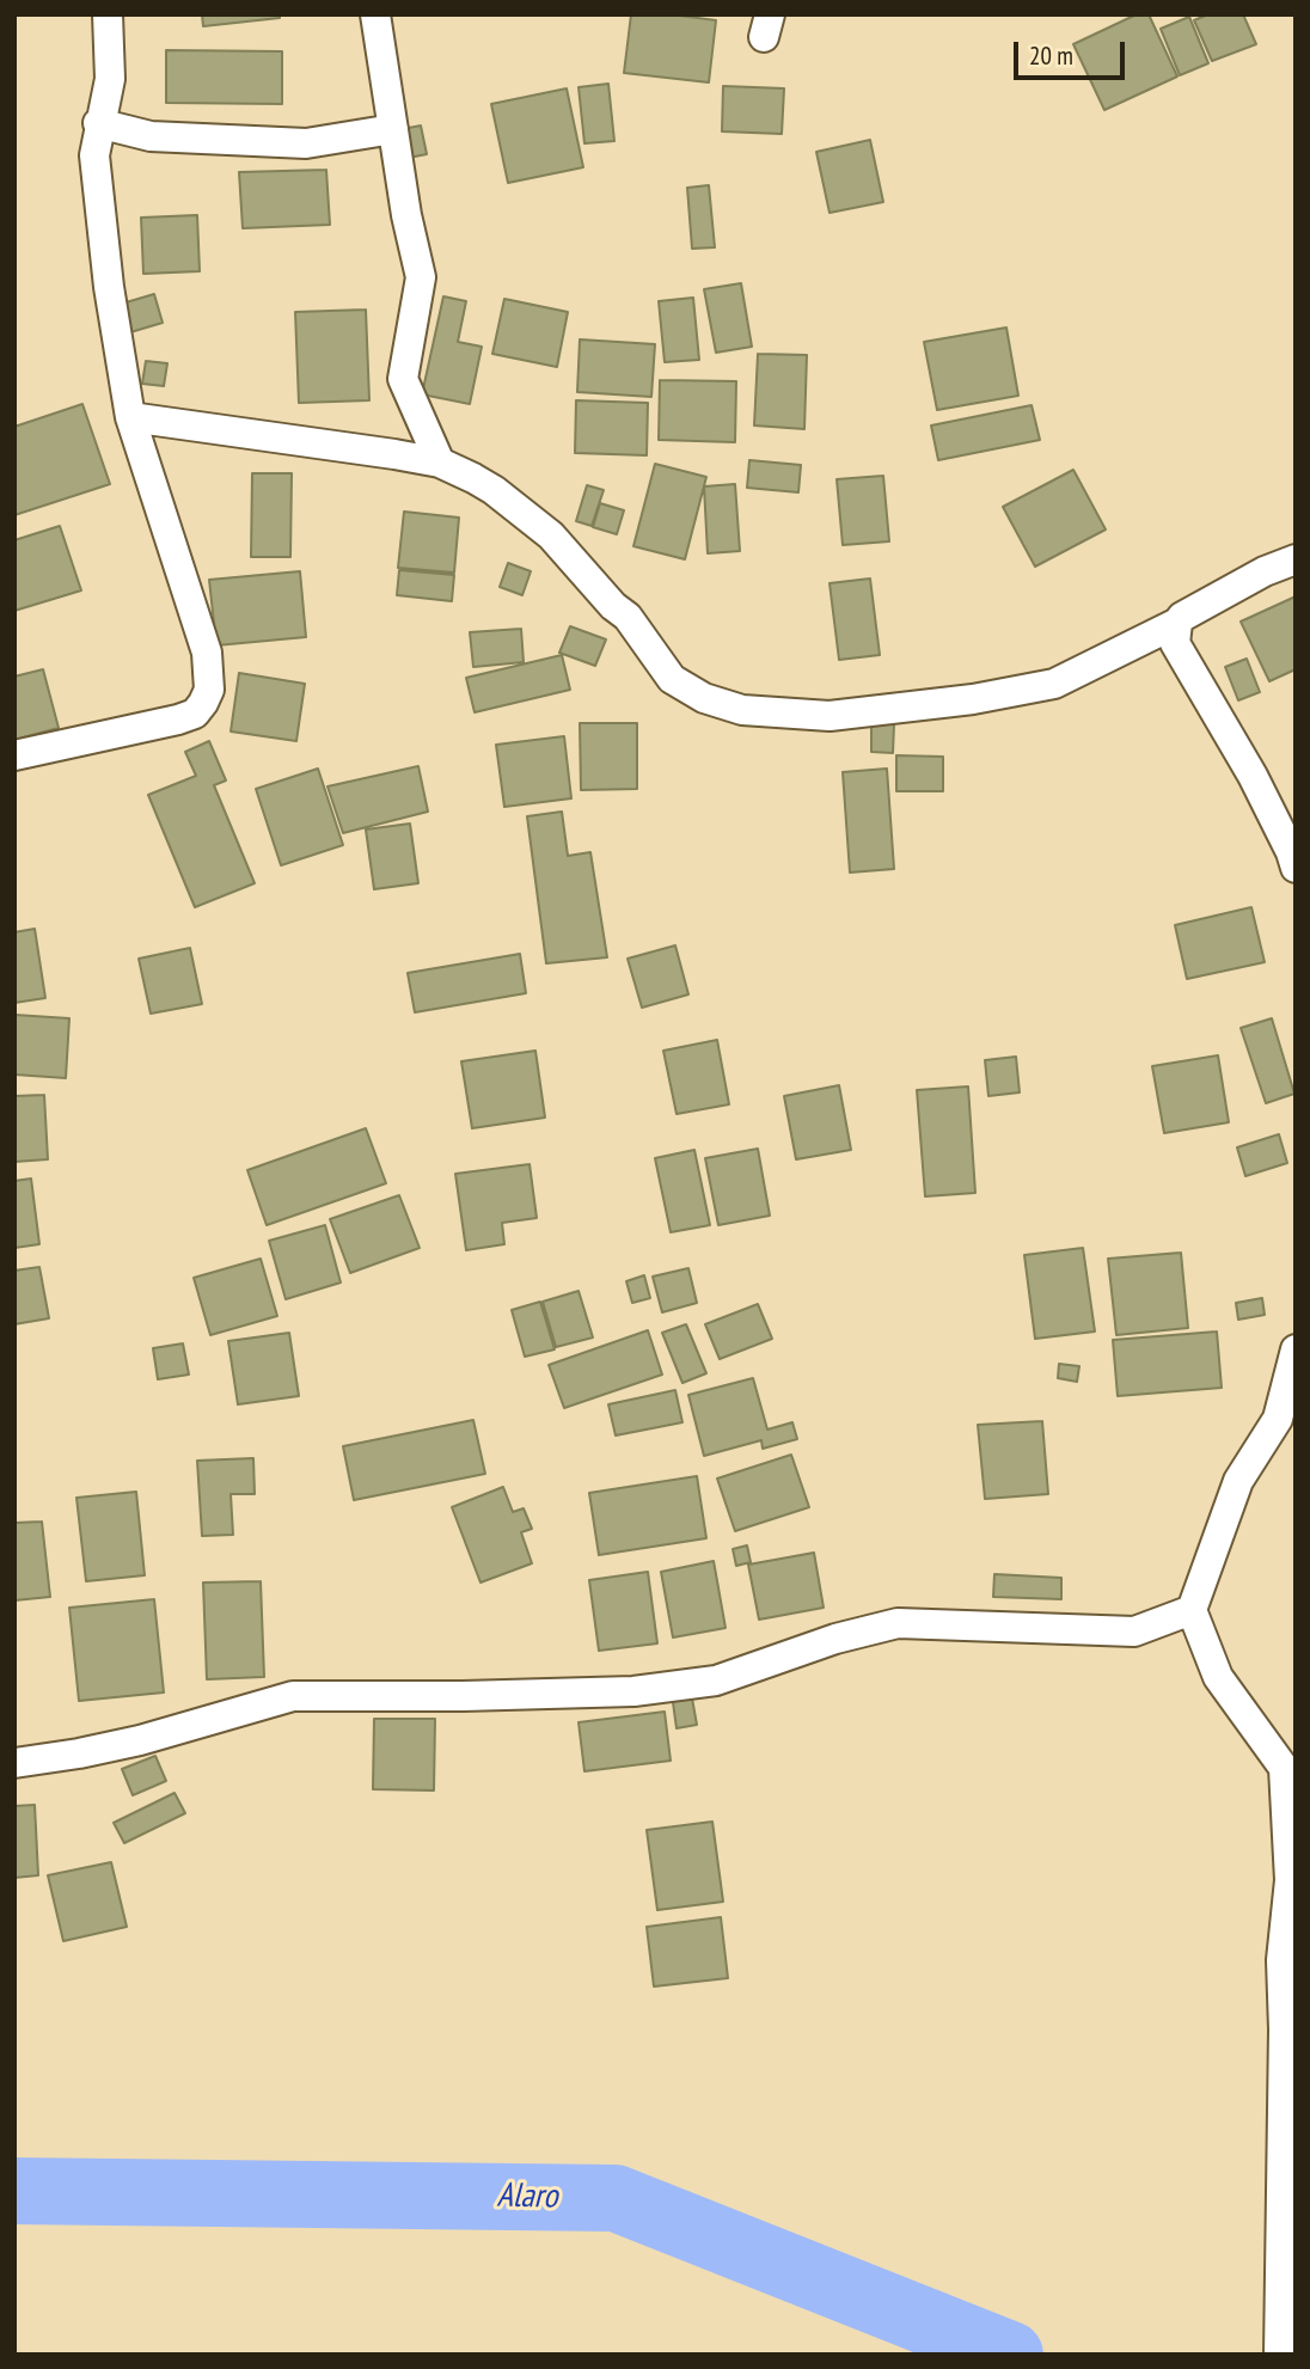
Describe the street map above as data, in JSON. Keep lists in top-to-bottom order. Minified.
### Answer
{"water":["Alaro"],"scale_bar":"20 m"}
